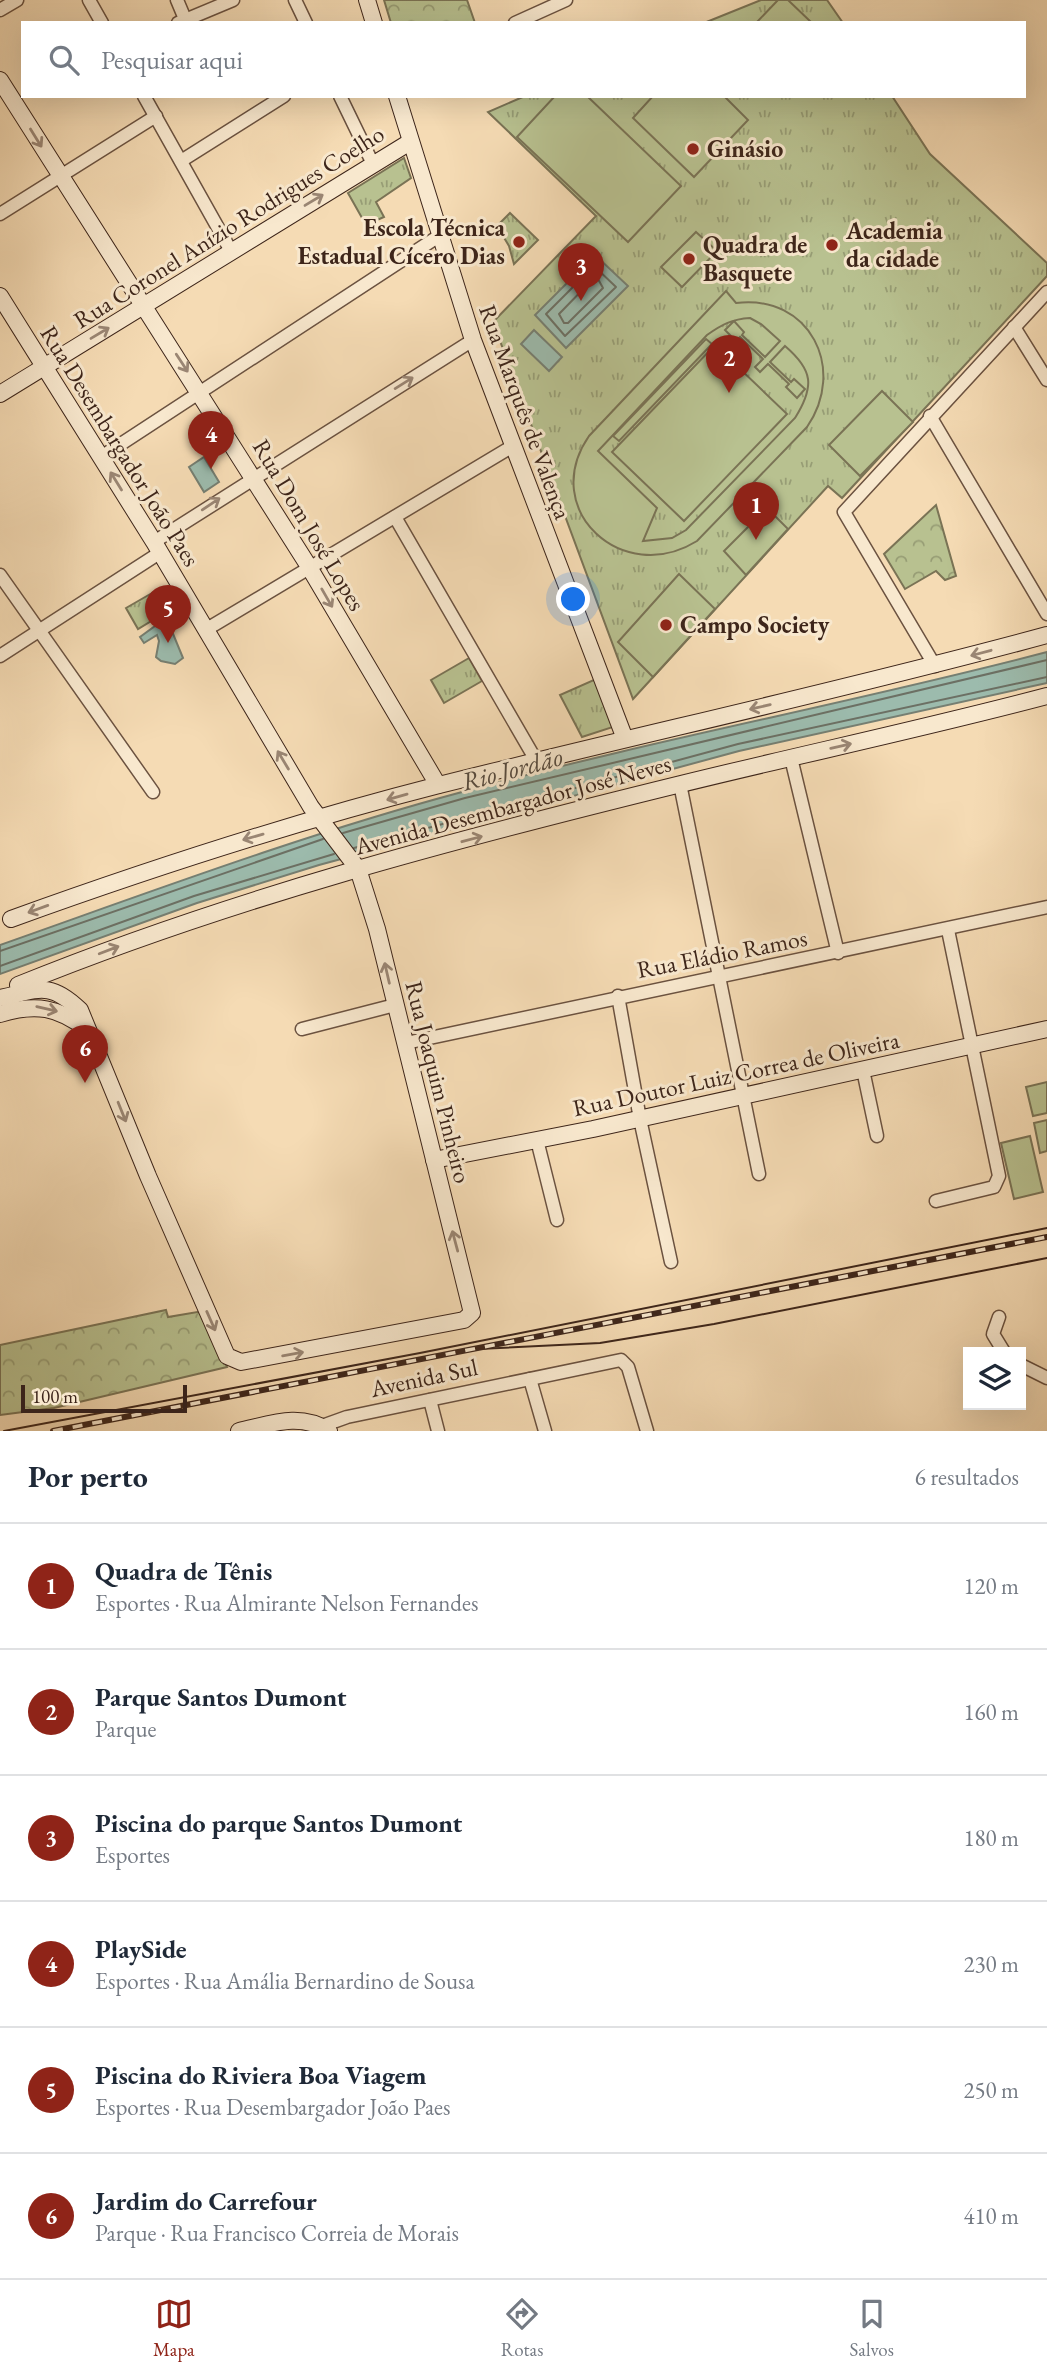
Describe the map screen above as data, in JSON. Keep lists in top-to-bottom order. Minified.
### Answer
{"streets":{"street":["Rua Coronel Anízio Rodrigues Coelho","Rua Marquês de Valença","Rua Desembargador João Paes","Rua Dom José Lopes","Avenida Desembargador José Neves","Rua Eládio Ramos","Rua Doutor Luiz Correa de Oliveira","Rua Joaquim Pinheiro","Avenida Sul"]},"crossings":[["Rua Coronel Anízio Rodrigues Coelho","Rua Marquês de Valença"],["Rua Coronel Anízio Rodrigues Coelho","Rua Desembargador João Paes"],["Rua Coronel Anízio Rodrigues Coelho","Rua Dom José Lopes"],["Rua Marquês de Valença","Avenida Desembargador José Neves"],["Rua Desembargador João Paes","Avenida Desembargador José Neves"],["Rua Desembargador João Paes","Rua Joaquim Pinheiro"],["Rua Dom José Lopes","Avenida Desembargador José Neves"],["Avenida Desembargador José Neves","Rua Joaquim Pinheiro"],["Rua Eládio Ramos","Rua Joaquim Pinheiro"],["Rua Doutor Luiz Correa de Oliveira","Rua Joaquim Pinheiro"],["Rua Joaquim Pinheiro","Avenida Sul"]],"one_way":["Rua Joaquim Pinheiro"],"water":["Rio Jordão"],"places":["Ginásio","Escola Técnica Estadual Cícero Dias","Academia da cidade","Quadra de Basquete","Campo Society"],"scale_bar":"100 m","page":{"search":"Pesquisar aqui","pins":["3","2","4","1","5","6"],"scale":"100 m","heading":["Por perto","6 resultados"],"list":[{"mark":"1","name":"Quadra de Tênis","note":"Esportes · Rua Almirante Nelson Fernandes","value":"120 m"},{"mark":"2","name":"Parque Santos Dumont","note":"Parque","value":"160 m"},{"mark":"3","name":"Piscina do parque Santos Dumont","note":"Esportes","value":"180 m"},{"mark":"4","name":"PlaySide","note":"Esportes · Rua Amália Bernardino de Sousa","value":"230 m"},{"mark":"5","name":"Piscina do Riviera Boa Viagem","note":"Esportes · Rua Desembargador João Paes","value":"250 m"},{"mark":"6","name":"Jardim do Carrefour","note":"Parque · Rua Francisco Correia de Morais","value":"410 m"}],"nav":["Mapa","Rotas","Salvos"]}}
